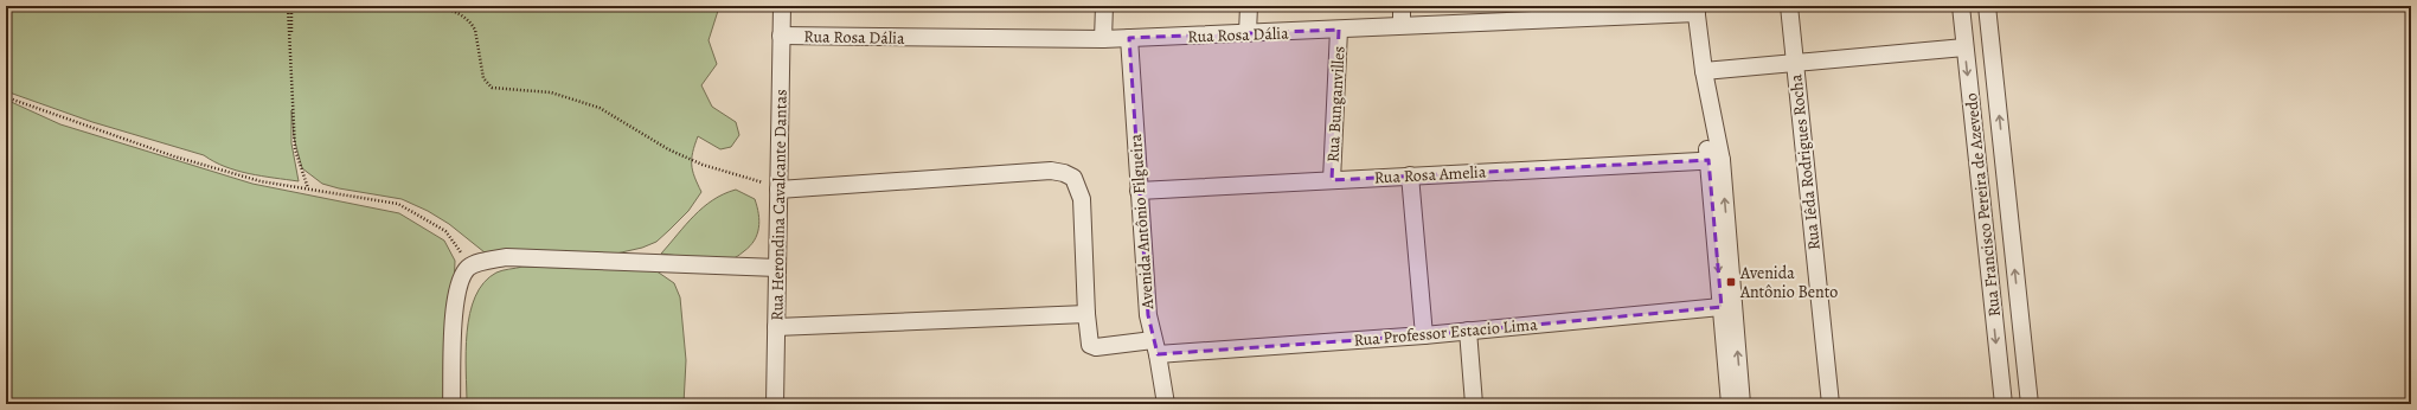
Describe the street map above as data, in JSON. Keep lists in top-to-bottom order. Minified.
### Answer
{"streets":{"street":["Rua Rosa Dália","Rua Bunganvilles","Rua Iêda Rodrigues Rocha","Rua Rosa Amelia","Rua Herondina Cavalcante Dantas","Rua Francisco Pereira de Azevedo","Avenida Antônio Filgueira","Rua Professor Estacio Lima"]},"crossings":[["Rua Rosa Dália","Rua Bunganvilles"],["Rua Rosa Dália","Rua Herondina Cavalcante Dantas"],["Rua Rosa Dália","Avenida Antônio Filgueira"],["Rua Bunganvilles","Rua Rosa Amelia"],["Rua Rosa Amelia","Avenida Antônio Filgueira"],["Avenida Antônio Filgueira","Rua Professor Estacio Lima"]],"places":{"transit":["Avenida Antônio Bento"]}}
